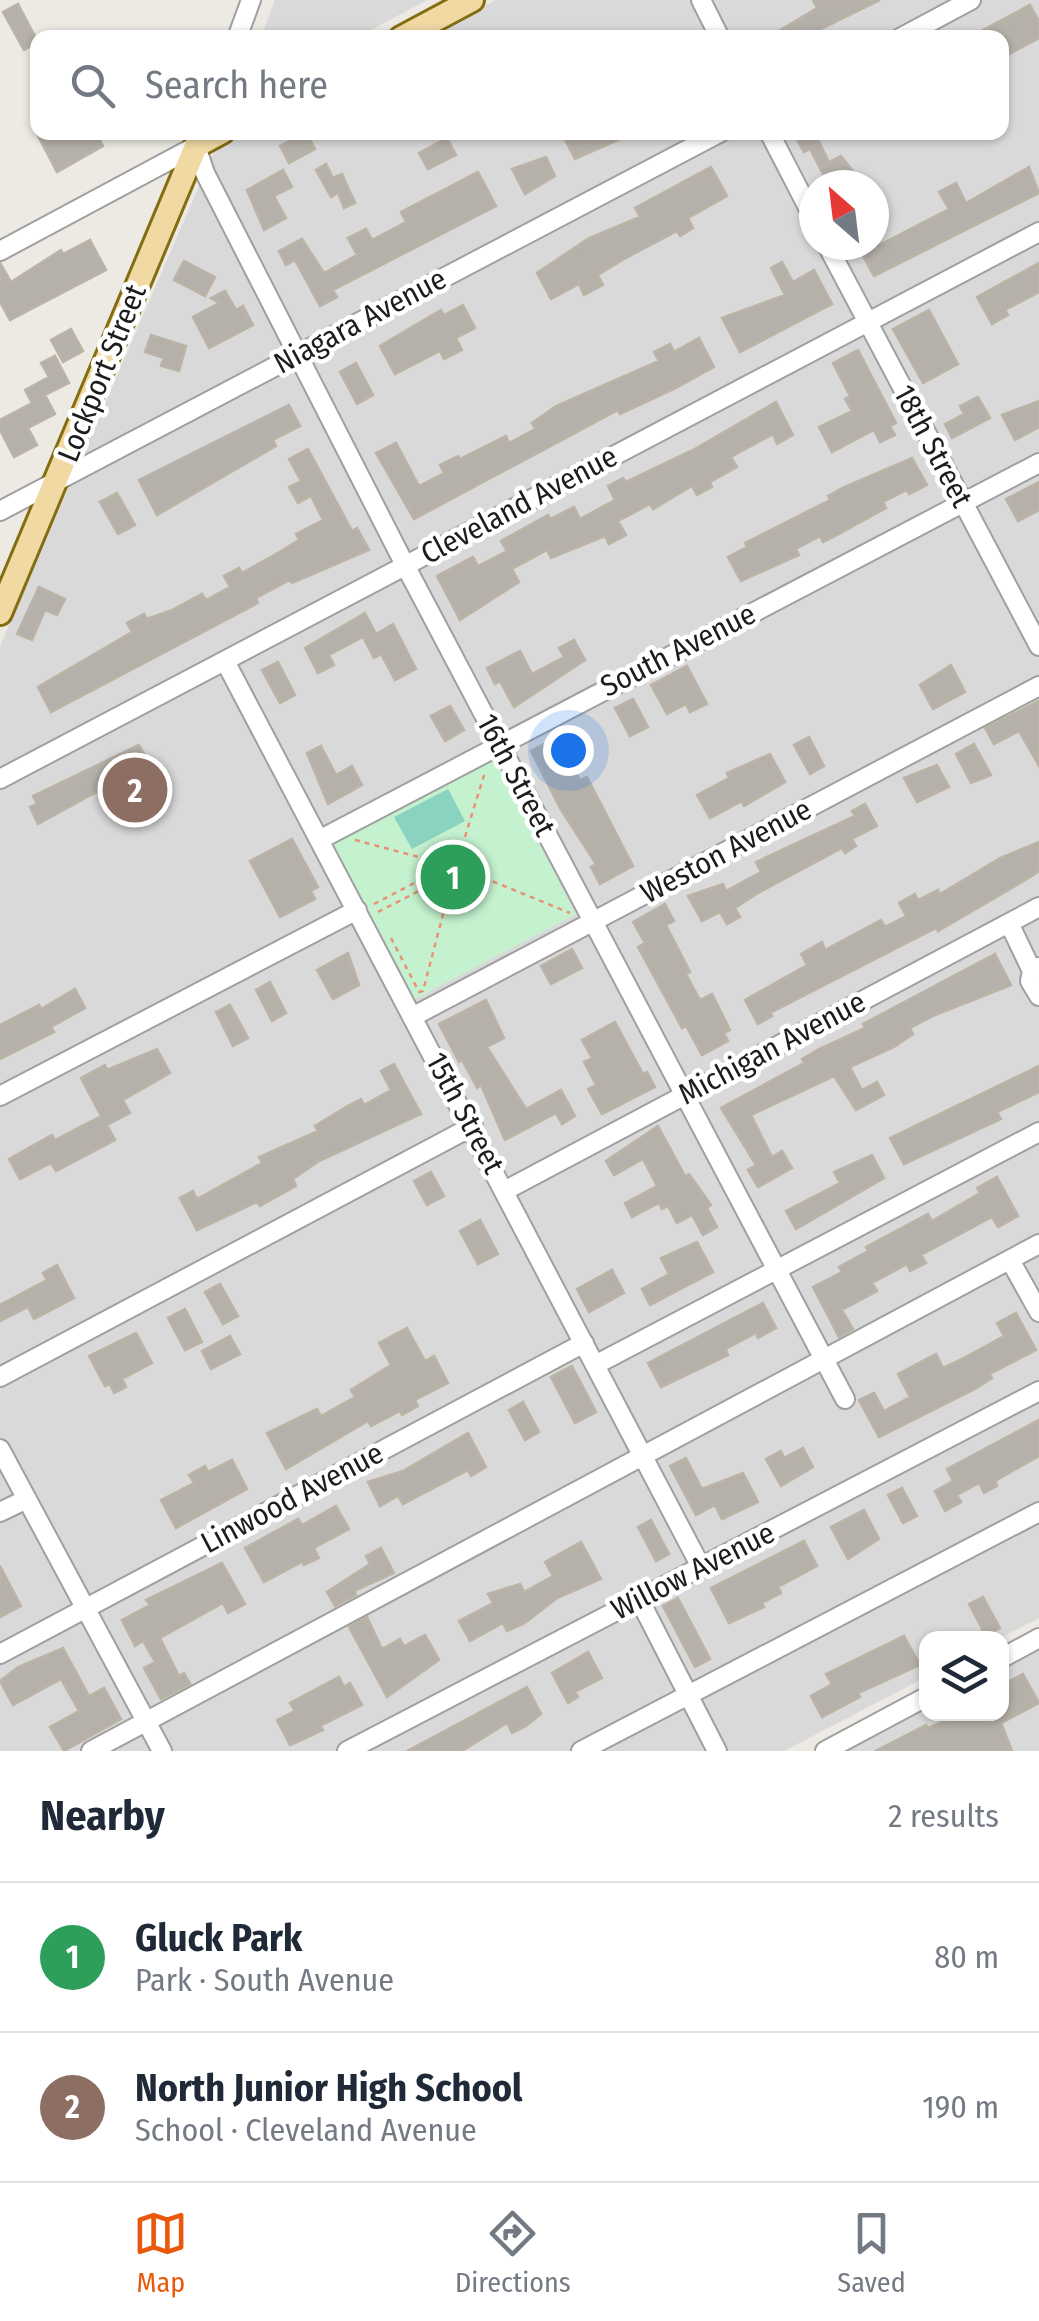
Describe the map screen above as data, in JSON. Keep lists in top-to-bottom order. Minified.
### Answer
{"streets":{"main road":["Lockport Street"],"street":["Niagara Avenue","18th Street","Cleveland Avenue","South Avenue","16th Street","Weston Avenue","Michigan Avenue","15th Street","Linwood Avenue","Willow Avenue"]},"crossings":[["Niagara Avenue","Lockport Street"],["Niagara Avenue","16th Street"],["18th Street","Cleveland Avenue"],["18th Street","South Avenue"],["Cleveland Avenue","16th Street"],["Cleveland Avenue","15th Street"],["South Avenue","16th Street"],["South Avenue","15th Street"],["16th Street","Weston Avenue"],["16th Street","Michigan Avenue"],["Weston Avenue","15th Street"],["Michigan Avenue","15th Street"],["15th Street","Linwood Avenue"],["15th Street","Willow Avenue"]],"north":"top left","page":{"search":"Search here","pins":["2","1"],"heading":["Nearby","2 results"],"list":[{"mark":"1","name":"Gluck Park","note":"Park · South Avenue","value":"80 m"},{"mark":"2","name":"North Junior High School","note":"School · Cleveland Avenue","value":"190 m"}],"nav":["Map","Directions","Saved"]}}
